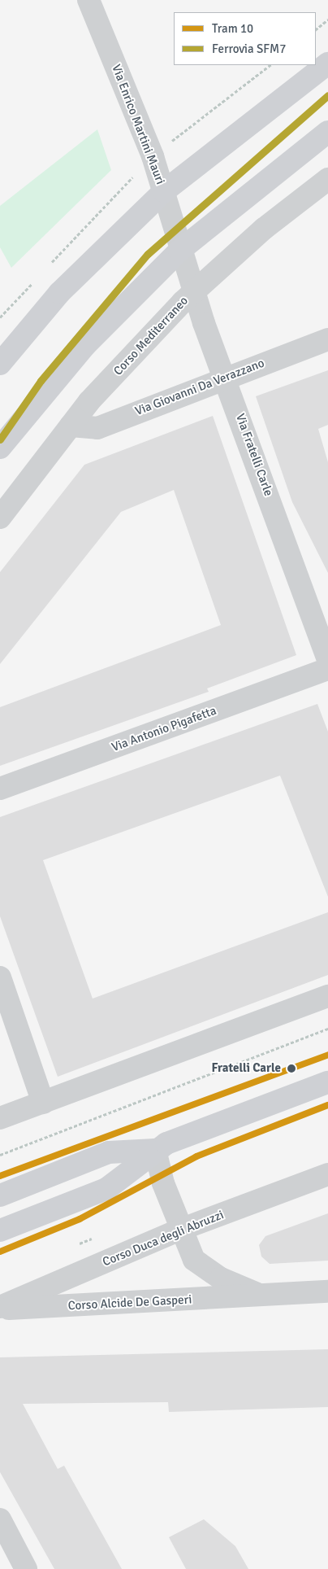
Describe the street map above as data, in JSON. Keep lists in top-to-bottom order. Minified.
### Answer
{"streets":{"street":["Via Enrico Martini Mauri","Corso Mediterraneo","Via Giovanni Da Verazzano","Via Fratelli Carle","Via Antonio Pigafetta","Corso Duca degli Abruzzi","Corso Alcide De Gasperi"]},"crossings":[["Via Enrico Martini Mauri","Via Fratelli Carle"],["Corso Mediterraneo","Via Giovanni Da Verazzano"],["Corso Mediterraneo","Via Fratelli Carle"],["Via Giovanni Da Verazzano","Via Fratelli Carle"],["Corso Duca degli Abruzzi","Corso Alcide De Gasperi"]],"places":["Fratelli Carle"],"lines":["rail line SFM7","tram line 10"],"legend":["Tram 10","Ferrovia SFM7"]}
